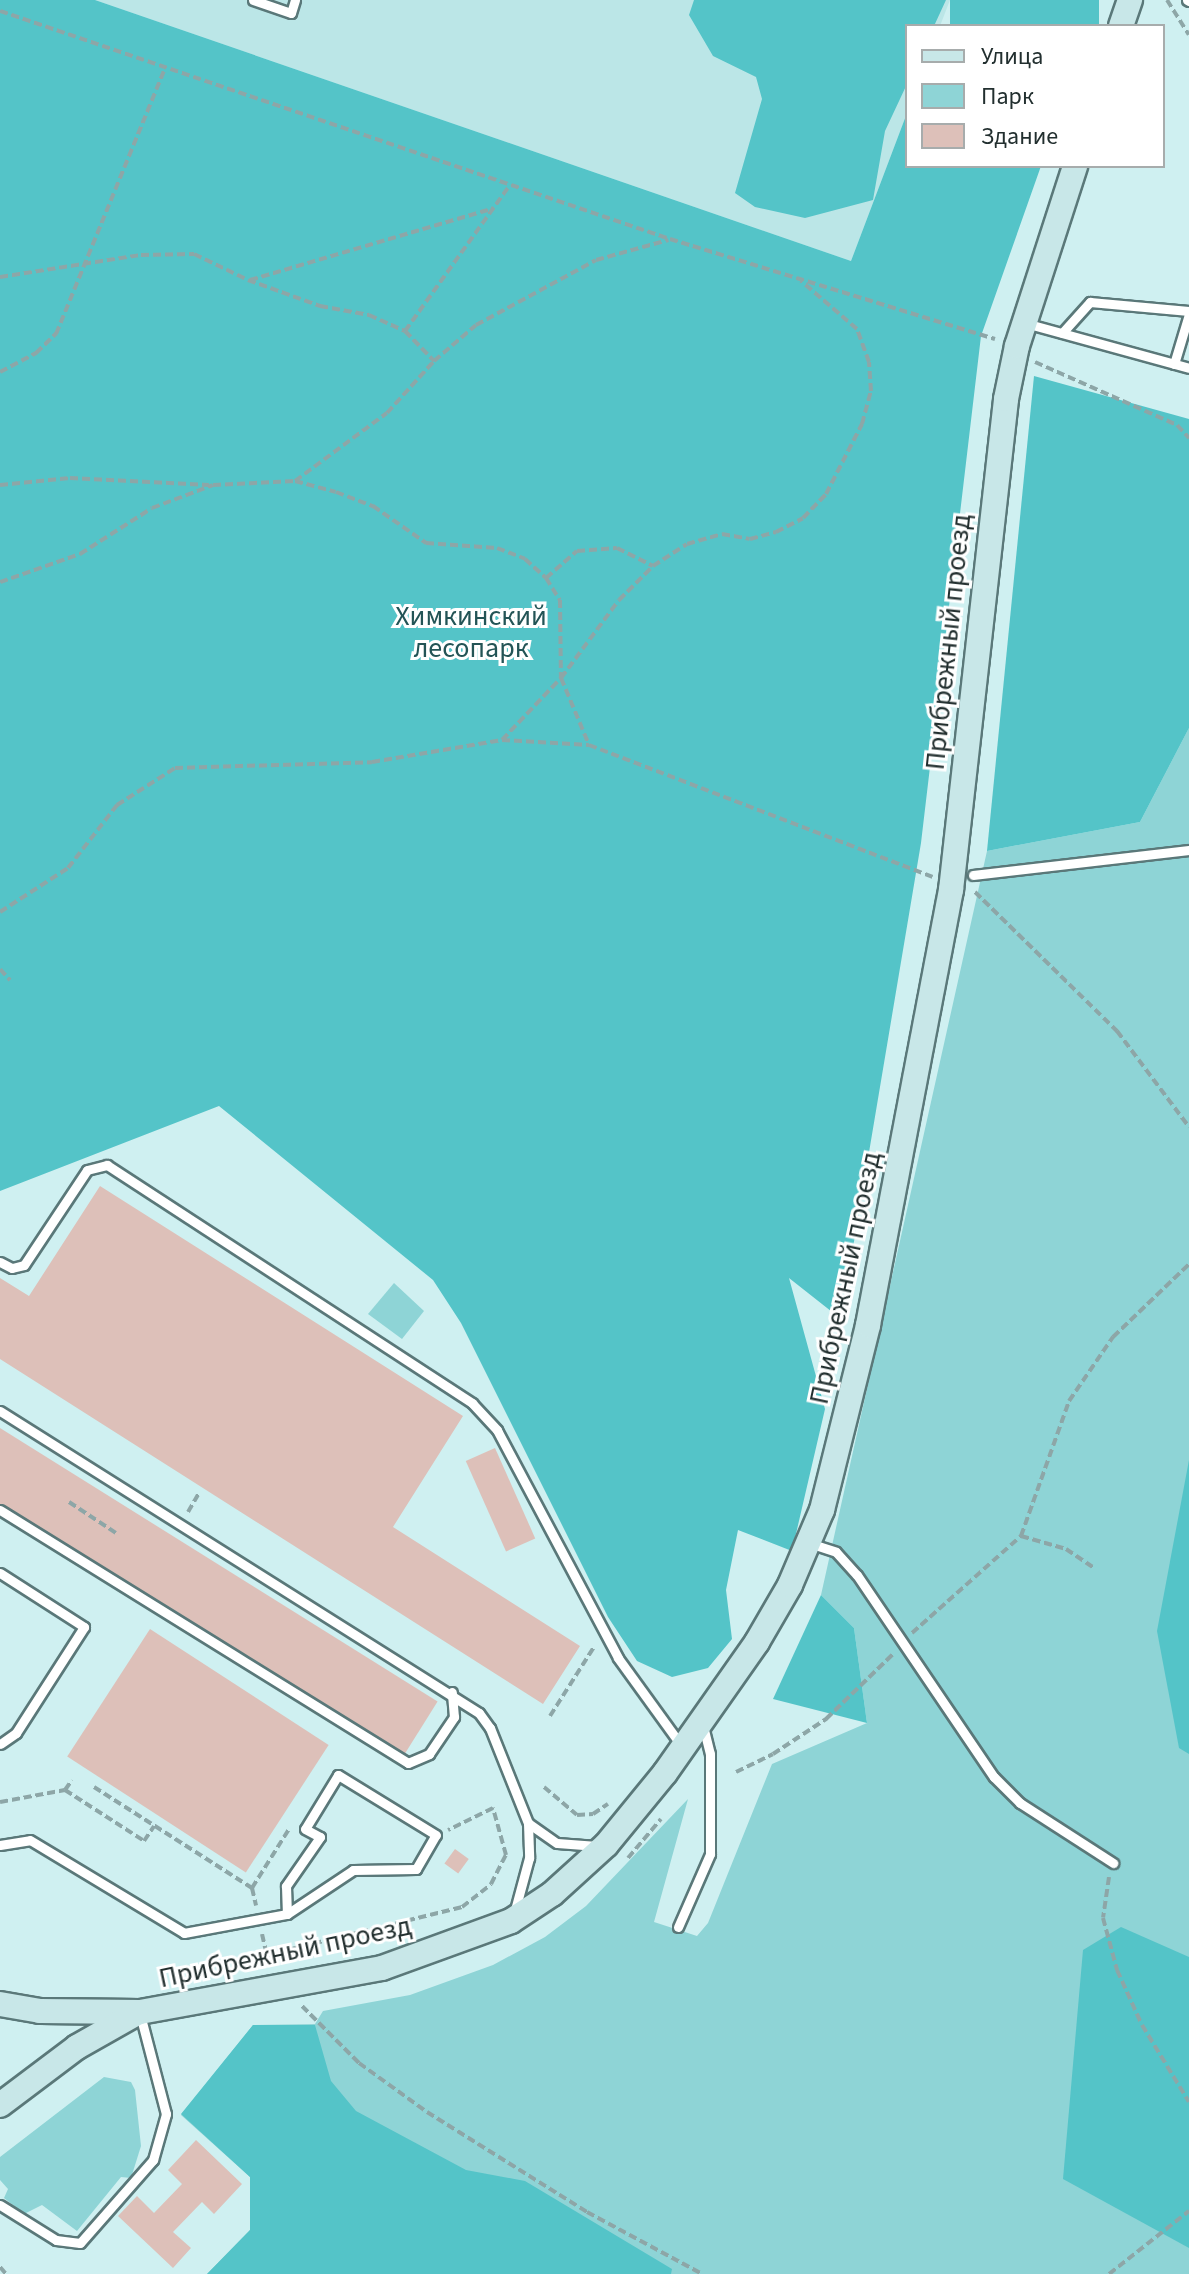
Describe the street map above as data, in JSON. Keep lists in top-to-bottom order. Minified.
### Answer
{"streets":{"street":["Прибрежный проезд"]},"parks":["Химкинский лесопарк"],"legend":["Улица","Парк","Здание"]}
